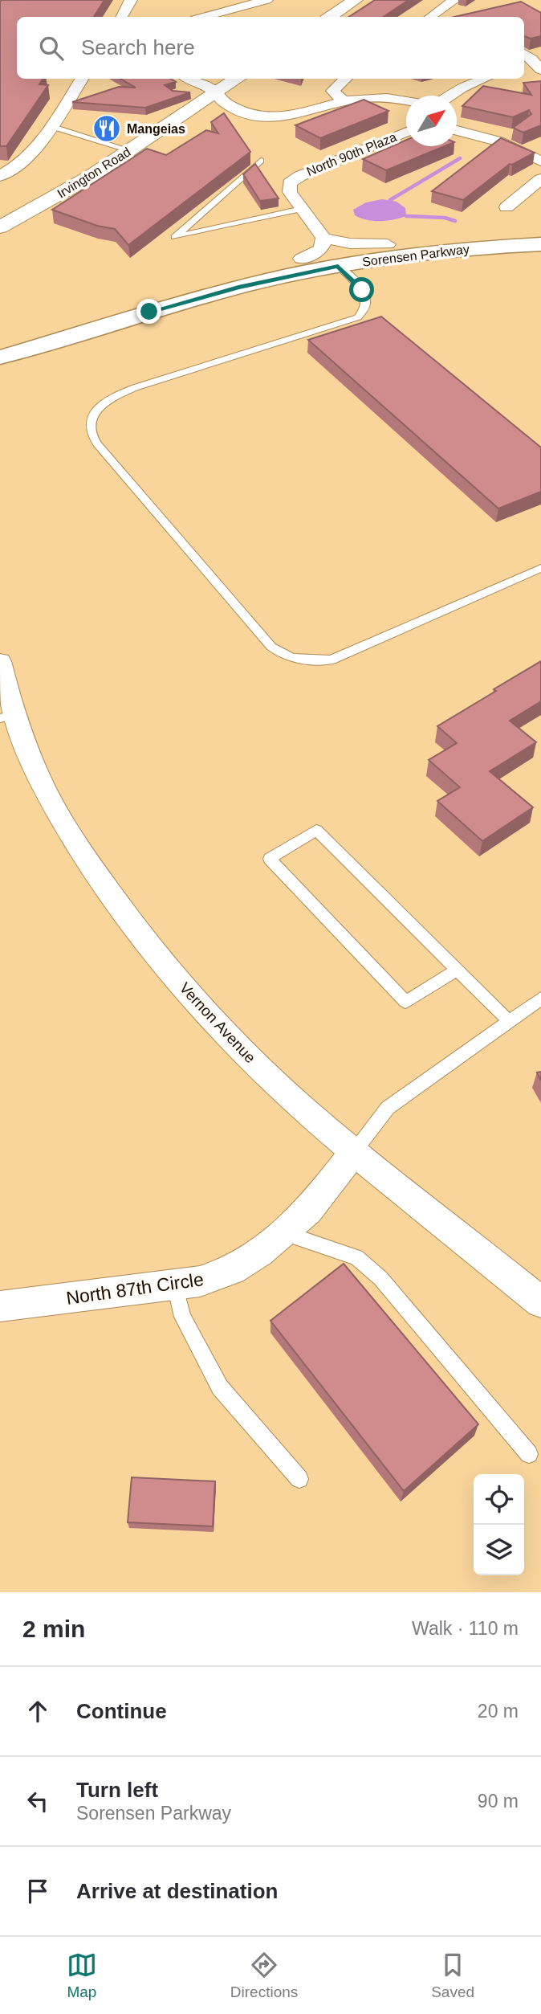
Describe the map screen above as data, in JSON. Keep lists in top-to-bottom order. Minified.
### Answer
{"streets":{"main road":["Sorensen Parkway"],"street":["North 90th Plaza","Irvington Road","Vernon Avenue","North 87th Circle"]},"crossings":[["Vernon Avenue","North 87th Circle"]],"places":{"restaurant":["Mangeias"]},"north":"top right","page":{"search":"Search here","heading":["2 min","Walk · 110 m"],"list":[["Continue","20 m"],["Turn left","Sorensen Parkway","90 m"],"Arrive at destination"],"nav":["Map","Directions","Saved"]}}
